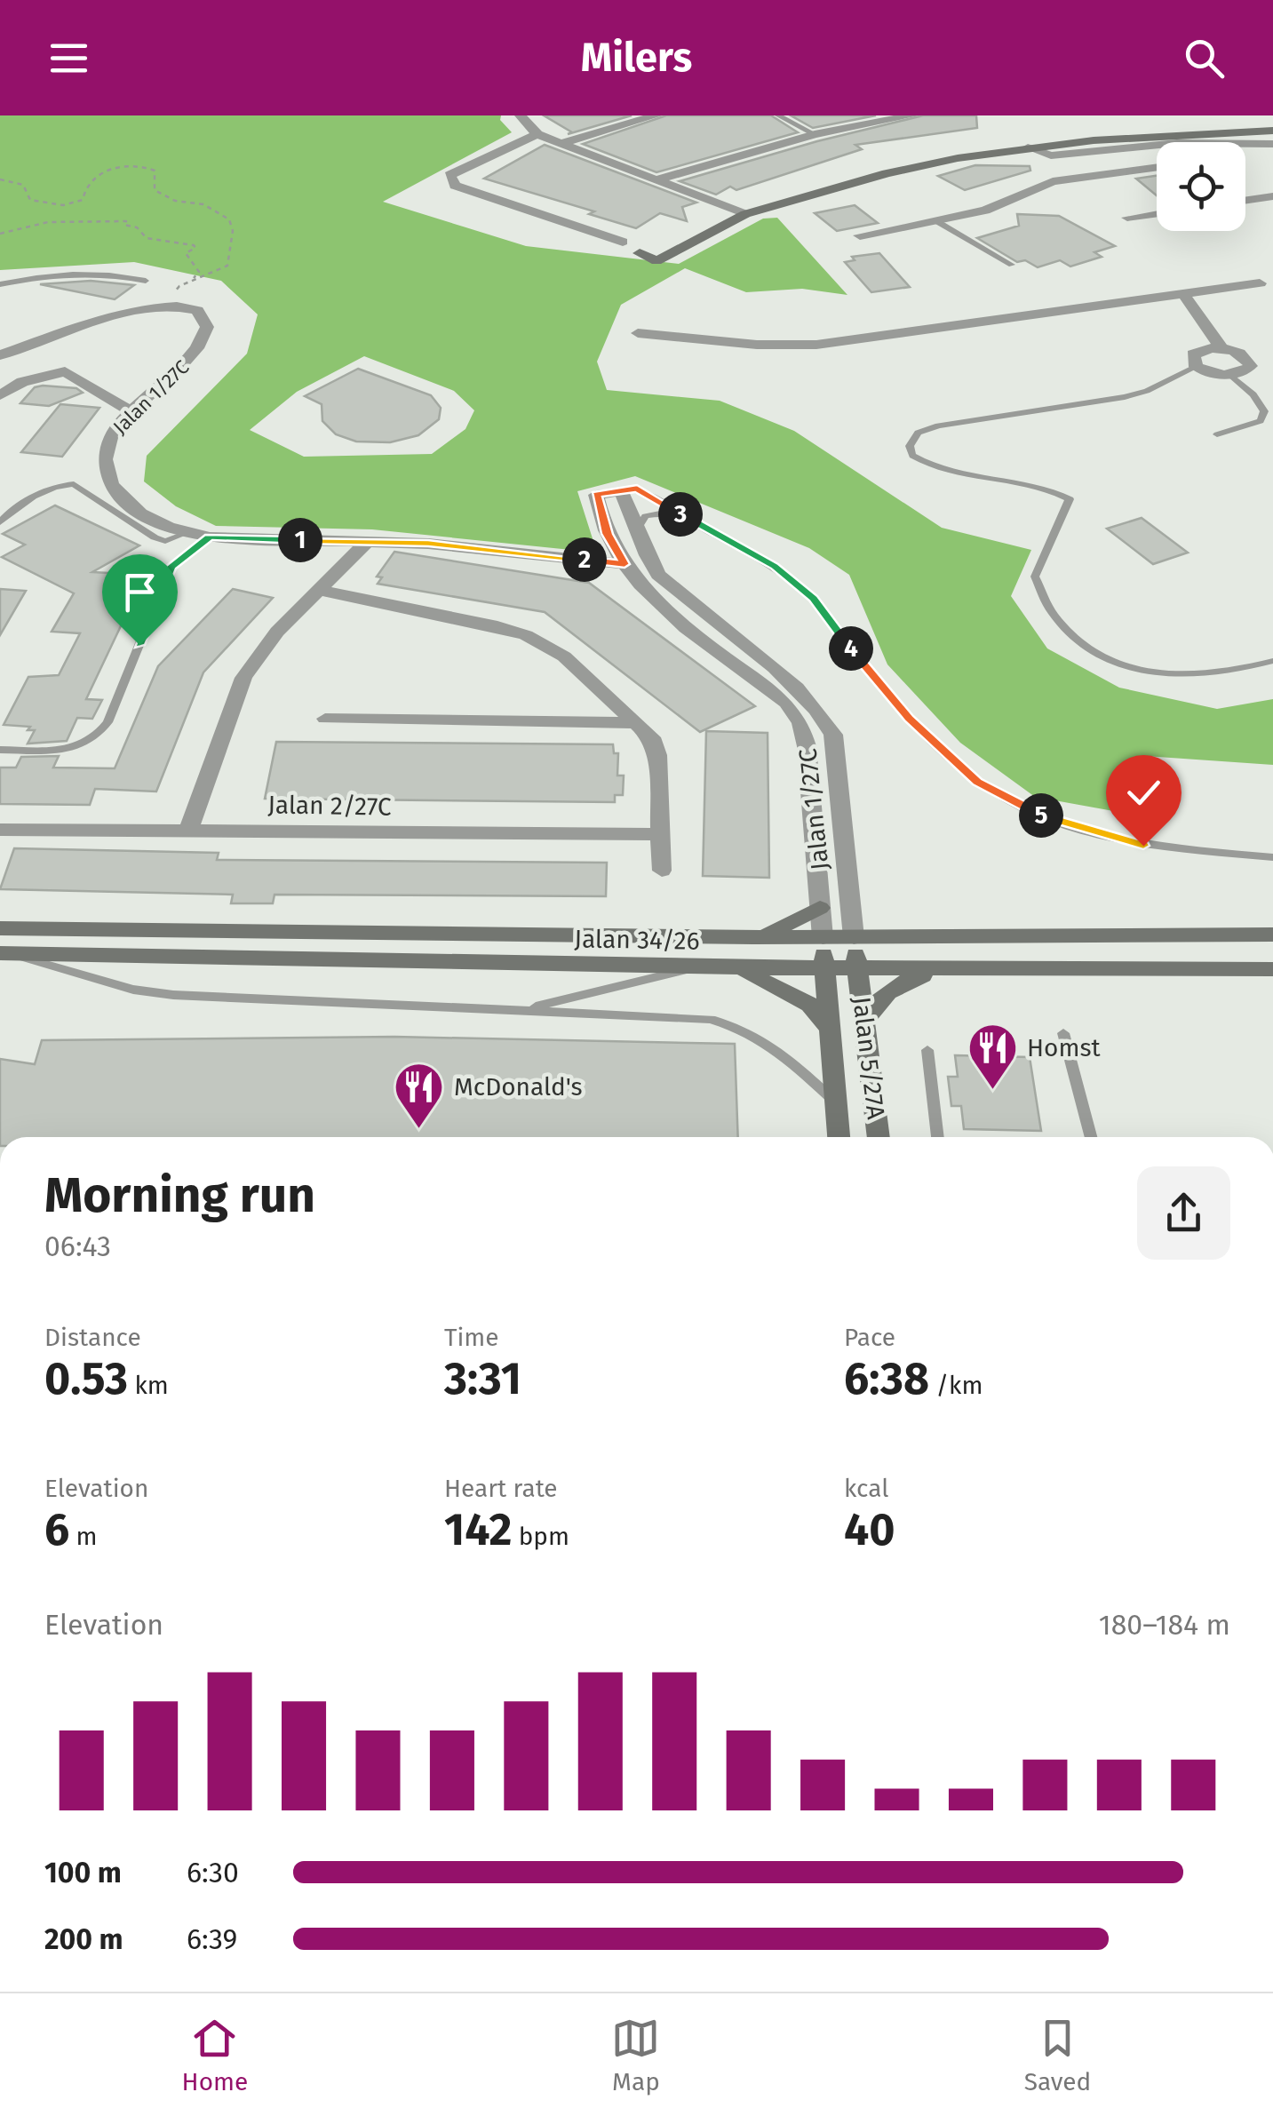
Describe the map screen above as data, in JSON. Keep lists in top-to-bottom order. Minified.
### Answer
{"streets":{"street":["Jalan 1/27C","Jalan 2/27C","Jalan 34/26","Jalan 5/27A"]},"crossings":[["Jalan 1/27C","Jalan 34/26"],["Jalan 1/27C","Jalan 5/27A"],["Jalan 34/26","Jalan 5/27A"]],"places":{"restaurant":["Homst","McDonald's"]},"page":{"header":"Milers","pins":["3","1","2","4","5"],"heading":["Morning run","06:43"],"stats":[["Distance","0.53 km"],["Time","3:31"],["Pace","6:38 /km"],["Elevation","6 m"],["Heart rate","142 bpm"],["kcal","40"]],"chart":["Elevation","180–184 m"],"list":[{"name":"100 m","note":"6:30"},{"name":"200 m","note":"6:39"}],"tabs":["Home","Map","Saved"]}}
